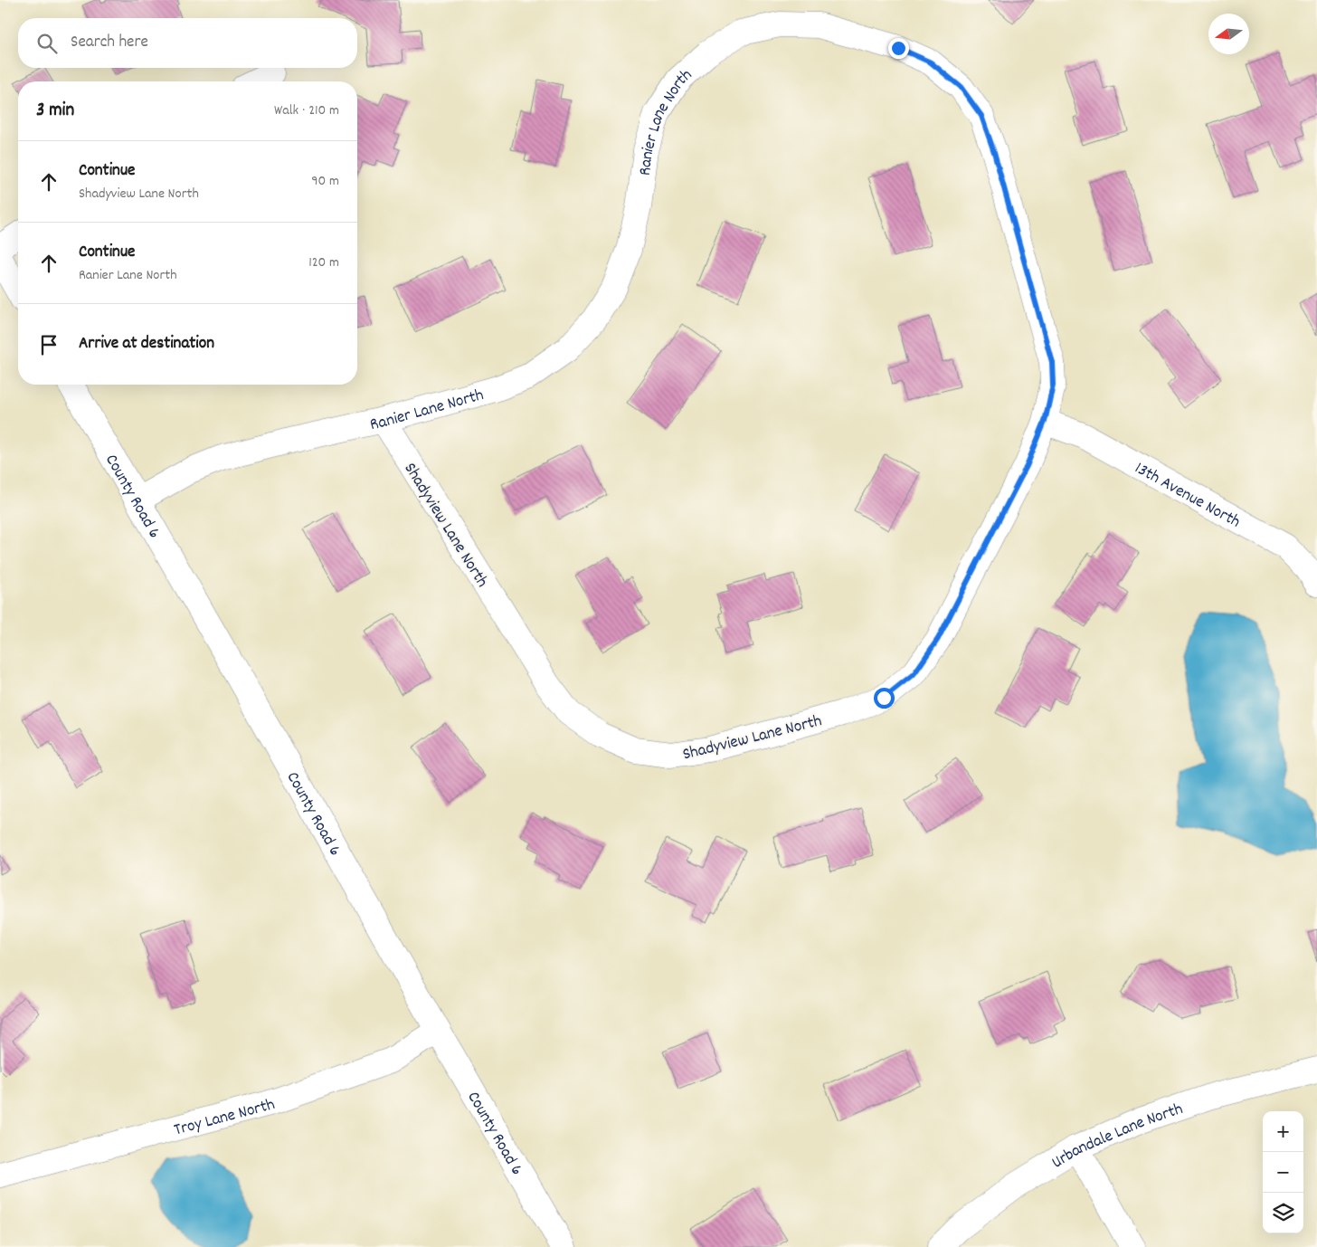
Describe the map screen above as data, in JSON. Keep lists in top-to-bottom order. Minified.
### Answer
{"streets":{"street":["Ranier Lane North","13th Avenue North","County Road 6","Shadyview Lane North","Troy Lane North","Urbandale Lane North"]},"crossings":[["Ranier Lane North","13th Avenue North"],["Ranier Lane North","County Road 6"],["Ranier Lane North","Shadyview Lane North"],["13th Avenue North","Shadyview Lane North"],["County Road 6","Troy Lane North"]],"north":"left","page":{"search":"Search here","heading":["3 min","Walk · 210 m"],"list":[["Continue","Shadyview Lane North","90 m"],["Continue","Ranier Lane North","120 m"],"Arrive at destination"],"map_buttons":["+","−"]}}
